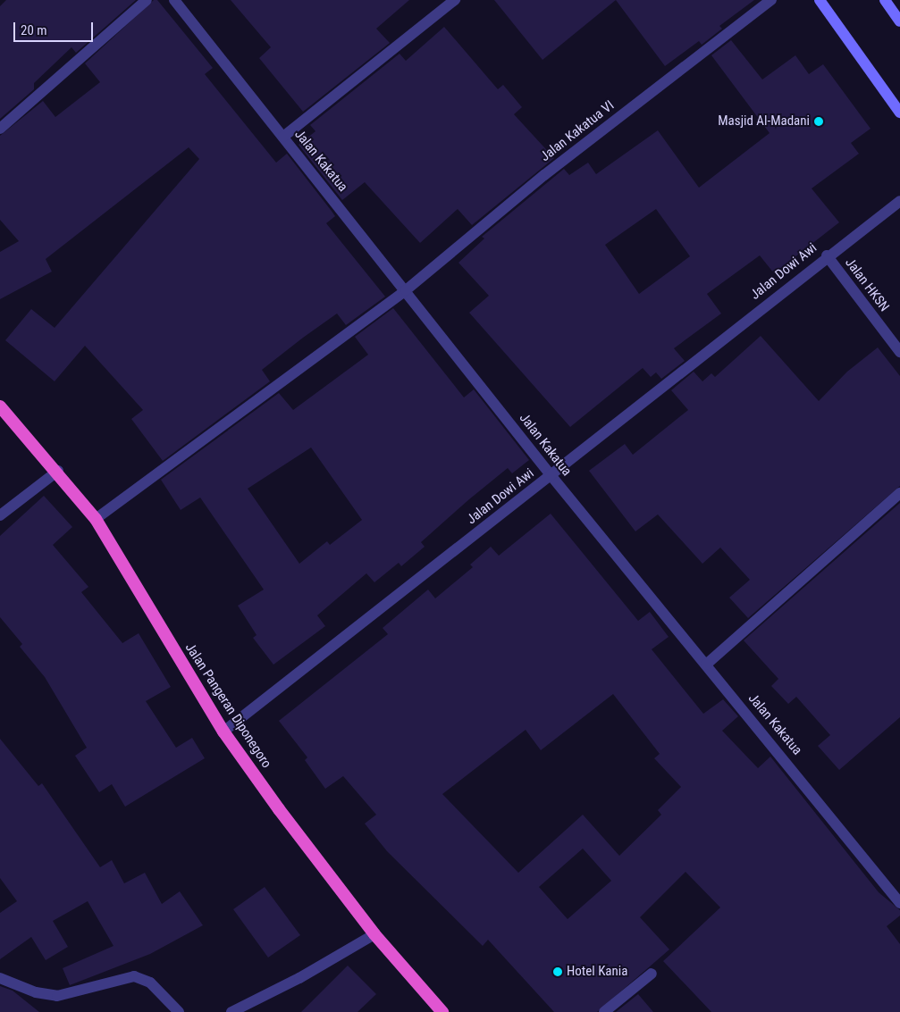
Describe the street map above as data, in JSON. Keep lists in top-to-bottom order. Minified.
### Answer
{"streets":{"highway":["Jalan Pangeran Diponegoro"],"street":["Jalan Kakatua VI","Jalan Kakatua","Jalan Dowi Awi","Jalan HKSN"]},"crossings":[["Jalan Kakatua VI","Jalan Kakatua"],["Jalan Kakatua VI","Jalan Pangeran Diponegoro"],["Jalan Kakatua","Jalan Dowi Awi"],["Jalan Dowi Awi","Jalan HKSN"],["Jalan Dowi Awi","Jalan Pangeran Diponegoro"]],"places":["Masjid Al-Madani","Hotel Kania"],"scale_bar":"20 m"}
